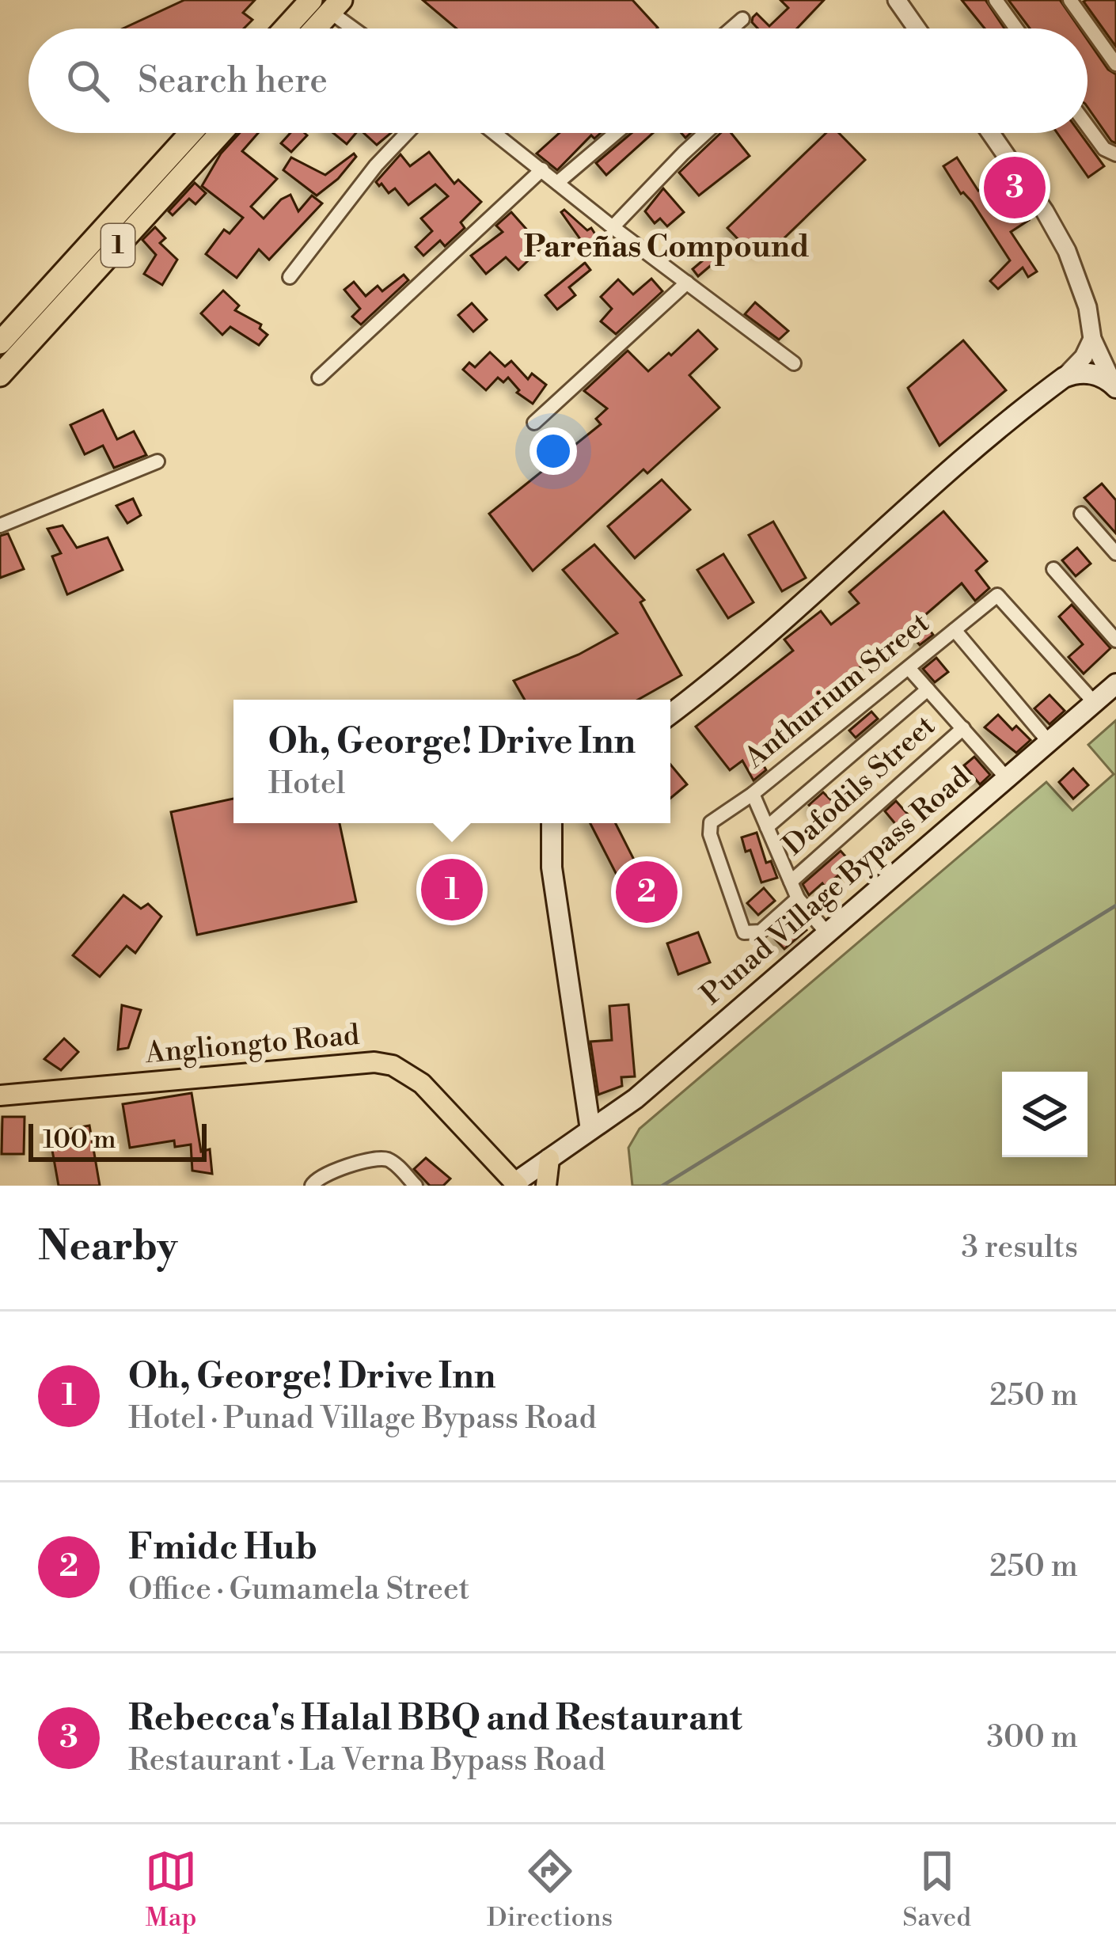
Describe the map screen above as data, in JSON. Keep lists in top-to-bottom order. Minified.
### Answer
{"streets":{"highway":["1"],"main road":["Punad Village Bypass Road","Angliongto Road"],"street":["Anthurium Street","Dafodils Street"]},"crossings":[["Anthurium Street","Punad Village Bypass Road"],["Punad Village Bypass Road","Angliongto Road"]],"districts":["Pareñas Compound"],"scale_bar":"100 m","page":{"search":"Search here","pins":["3","1","2"],"popup":["Oh, George! Drive Inn","Hotel"],"scale":"100 m","heading":["Nearby","3 results"],"list":[{"mark":"1","name":"Oh, George! Drive Inn","note":"Hotel · Punad Village Bypass Road","value":"250 m"},{"mark":"2","name":"Fmidc Hub","note":"Office · Gumamela Street","value":"250 m"},{"mark":"3","name":"Rebecca's Halal BBQ and Restaurant","note":"Restaurant · La Verna Bypass Road","value":"300 m"}],"nav":["Map","Directions","Saved"]}}
